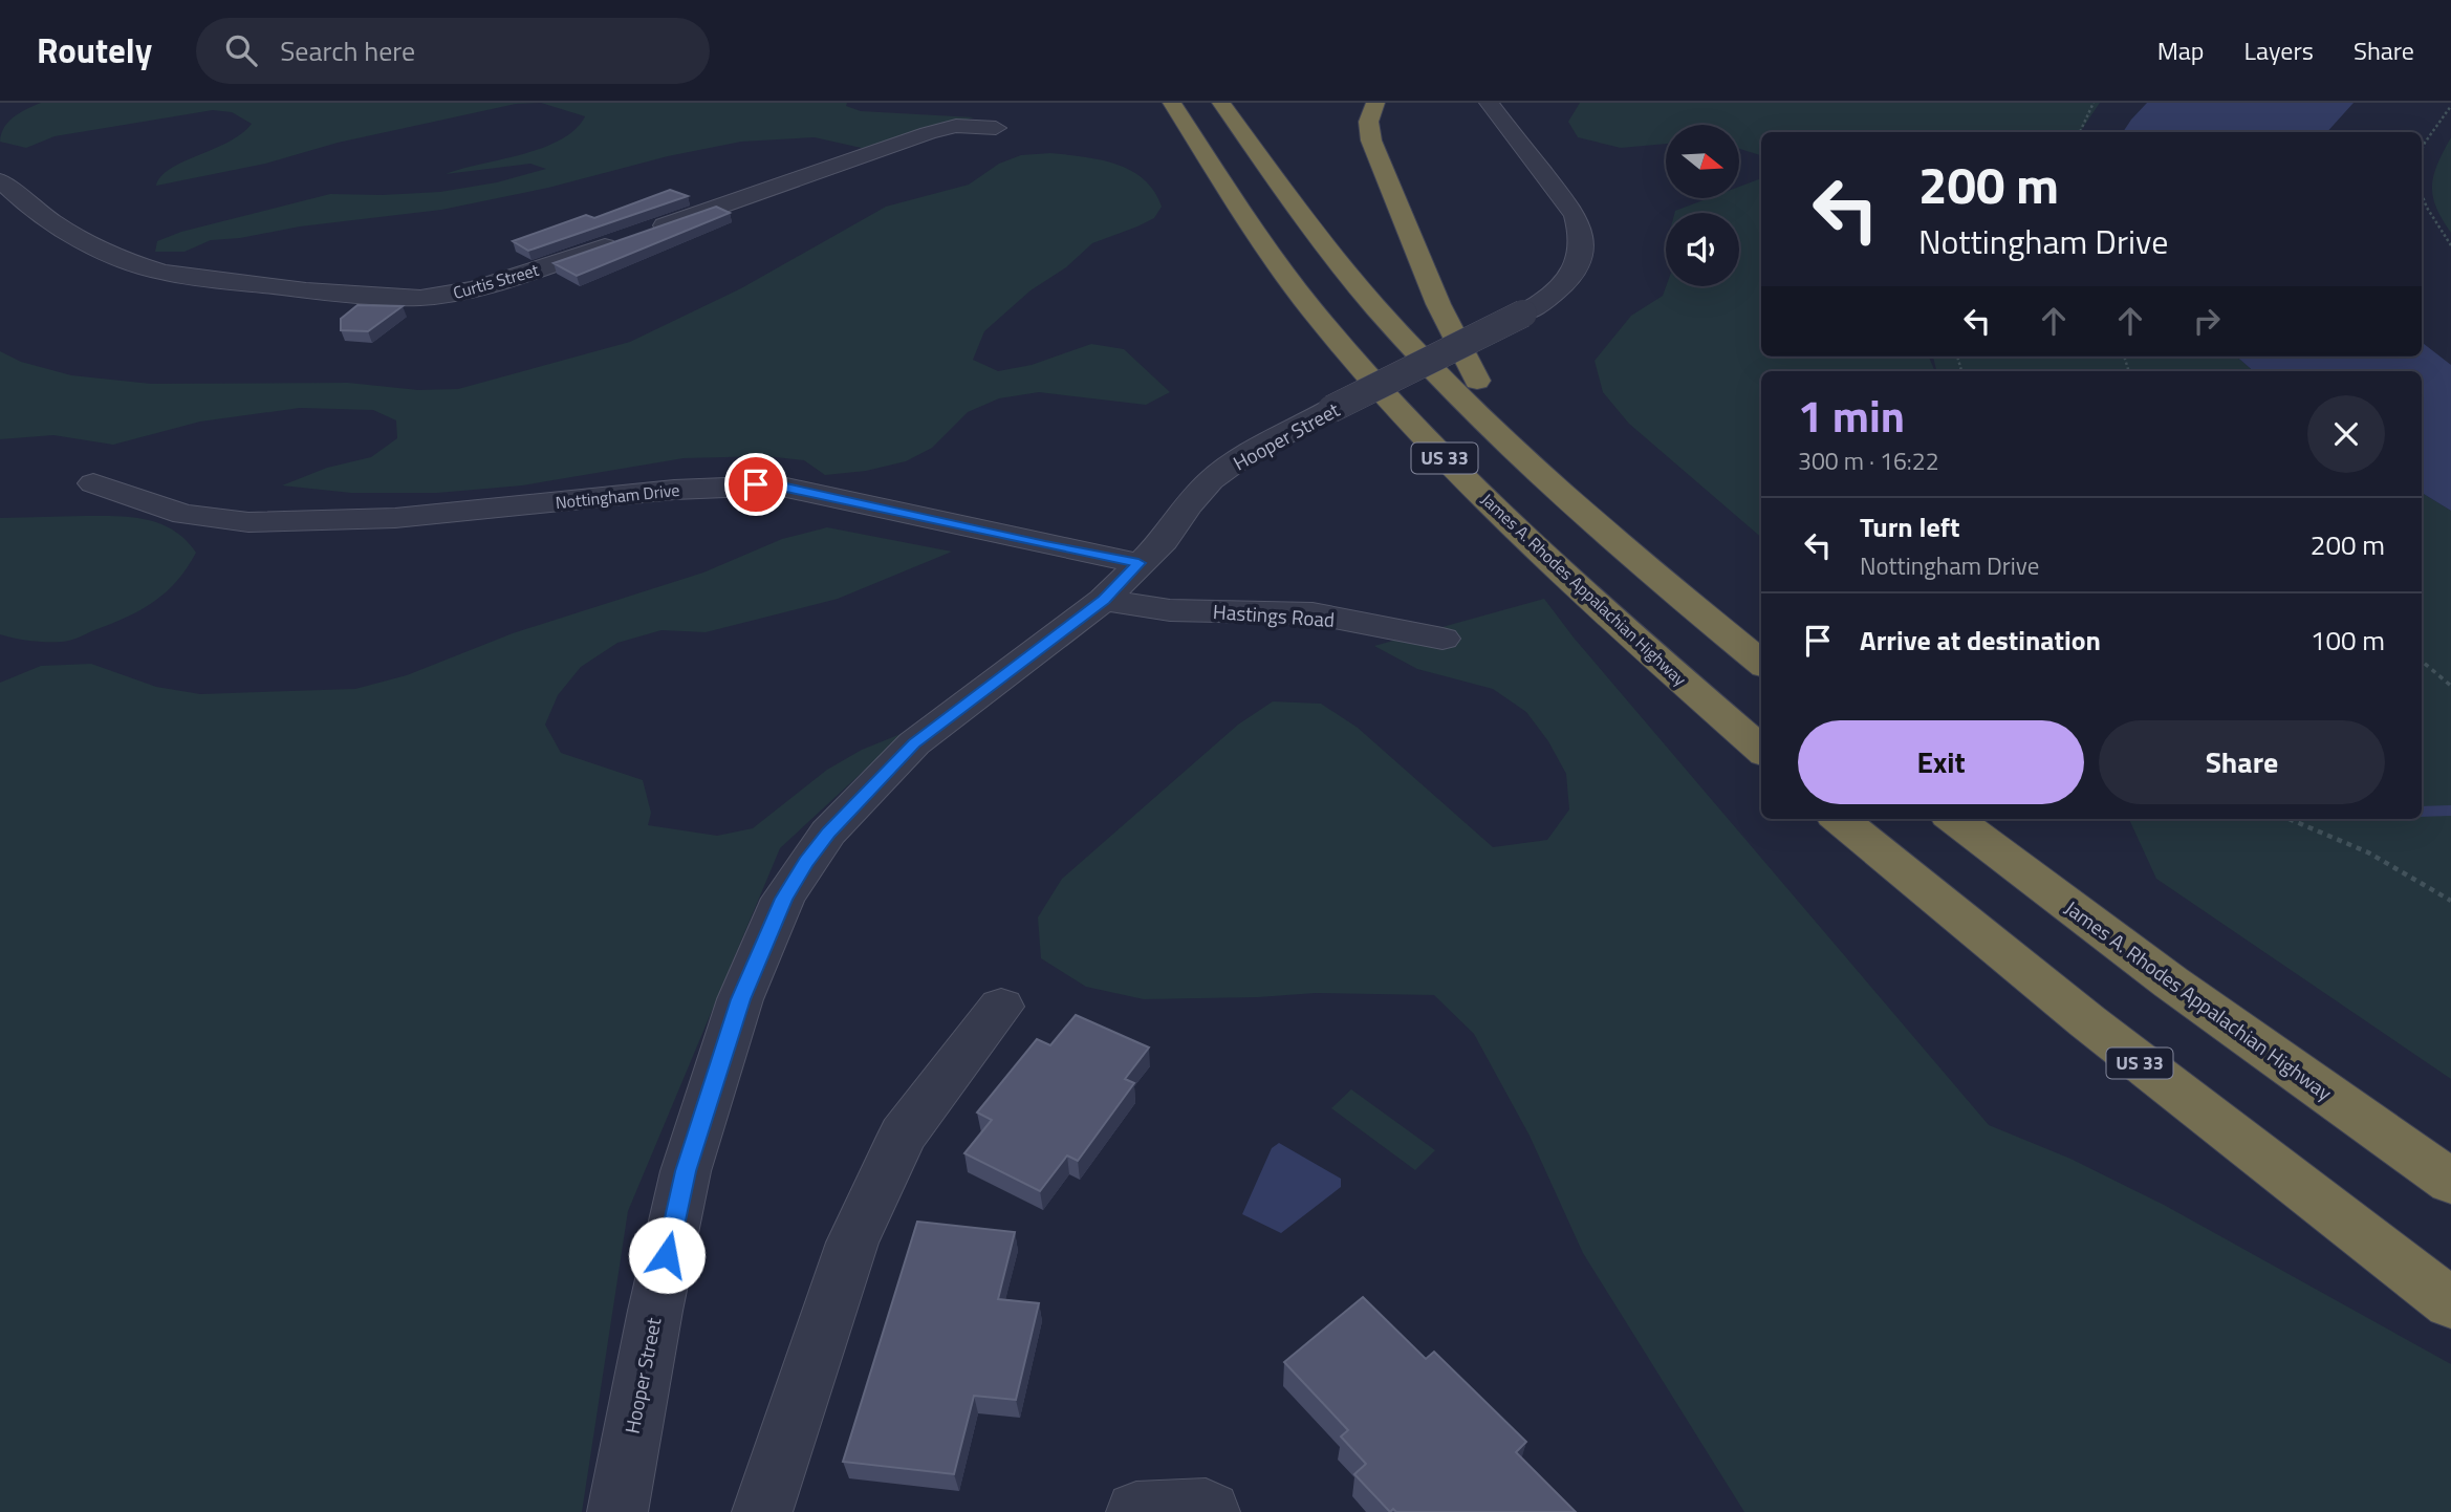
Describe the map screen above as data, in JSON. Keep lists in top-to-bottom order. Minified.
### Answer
{"streets":{"highway":["US 33","James A. Rhodes Appalachian Highway"],"street":["Curtis Street","Hooper Street","Nottingham Drive","Hastings Road"]},"crossings":[["Hooper Street","Nottingham Drive"],["Hooper Street","Hastings Road"]],"north":"right","page":{"header":"Routely","search":"Search here","nav":["Map","Layers","Share"],"turn":["200 m","Nottingham Drive"],"heading":["1 min","300 m · 16:22"],"list":[{"name":"Turn left","note":"Nottingham Drive","value":"200 m"},{"name":"Arrive at destination","value":"100 m"}],"buttons":["Exit","Share"]}}
